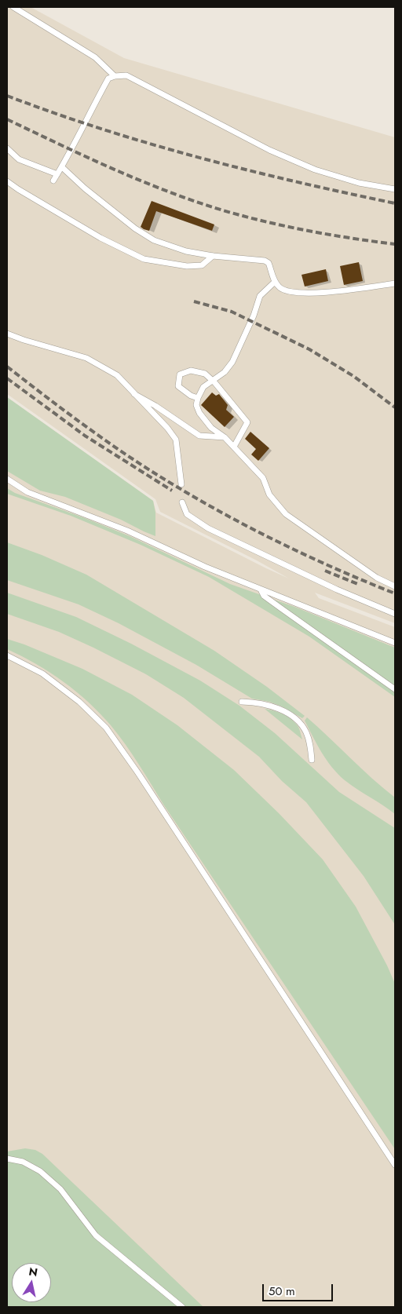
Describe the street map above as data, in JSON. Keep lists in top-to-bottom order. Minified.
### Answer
{"scale_bar":"50 m","north":"top"}
